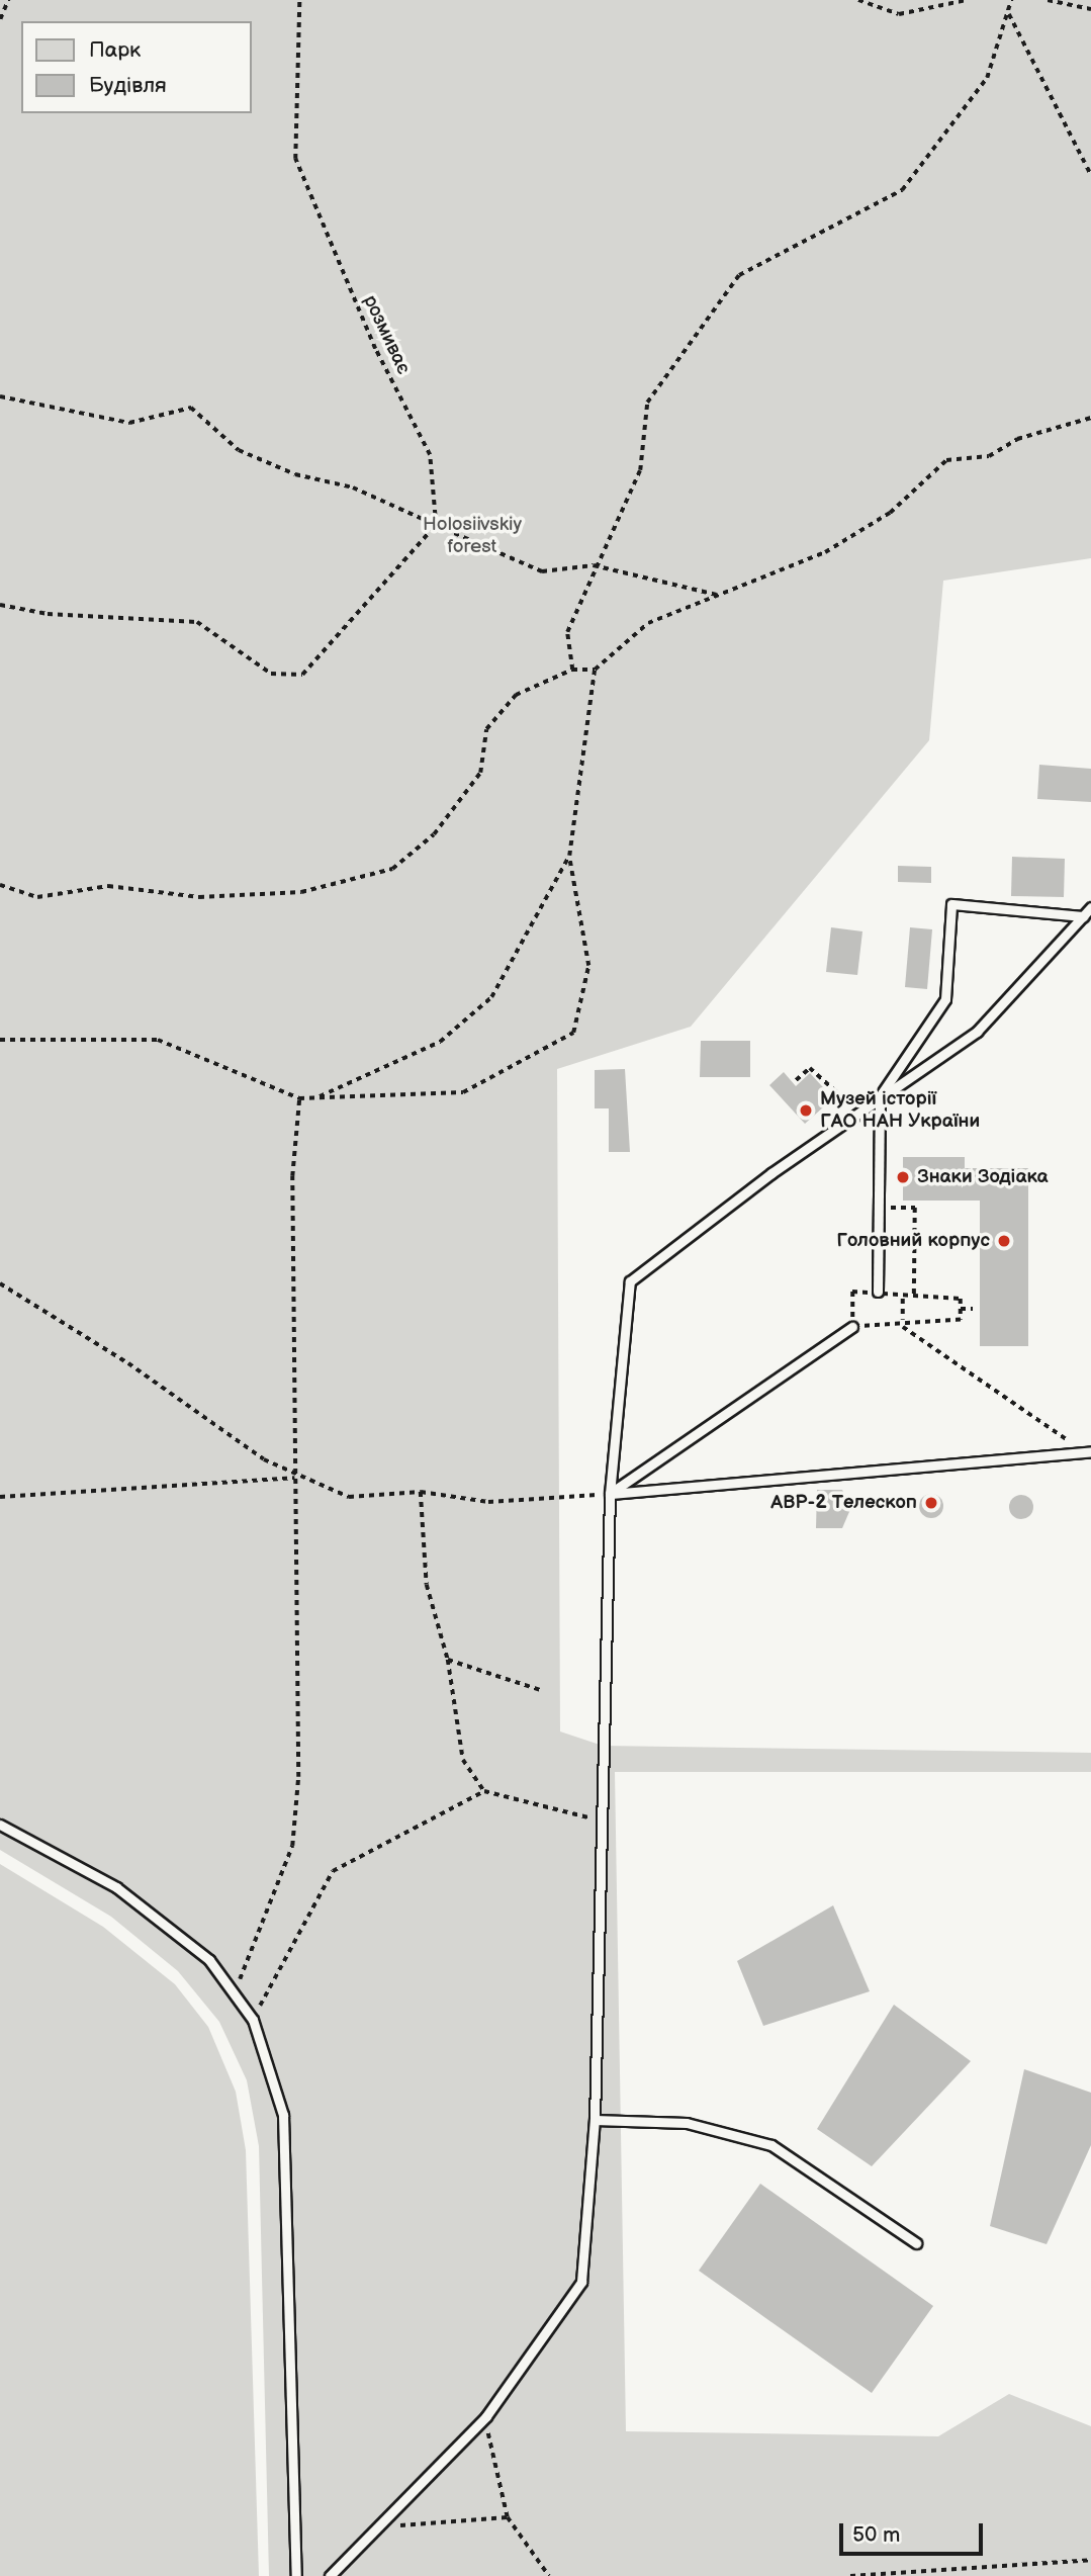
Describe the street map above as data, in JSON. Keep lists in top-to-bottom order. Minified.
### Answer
{"streets":{"path":["розмиває"]},"parks":["Holosiivskiy forest"],"places":["Музей історії ГАО НАН України","Знаки Зодіака","Головний корпус","АВР-2 Телескоп"],"legend":["Парк","Будівля"],"scale_bar":"50 m"}
